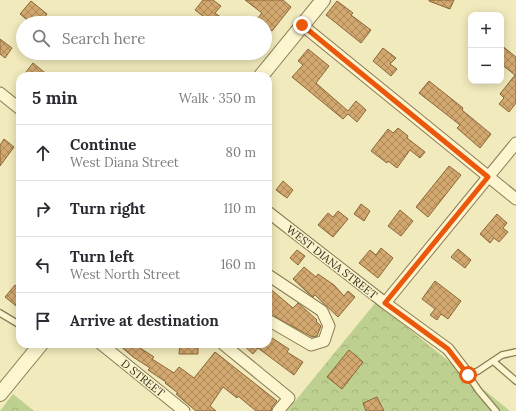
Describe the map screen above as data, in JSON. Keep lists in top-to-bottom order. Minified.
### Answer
{"streets":{"street":["WEST DIANA STREET","D STREET"]},"page":{"map_buttons":["+","−"],"search":"Search here","heading":["5 min","Walk · 350 m"],"list":[["Continue","West Diana Street","80 m"],["Turn right","110 m"],["Turn left","West North Street","160 m"],"Arrive at destination"]}}
